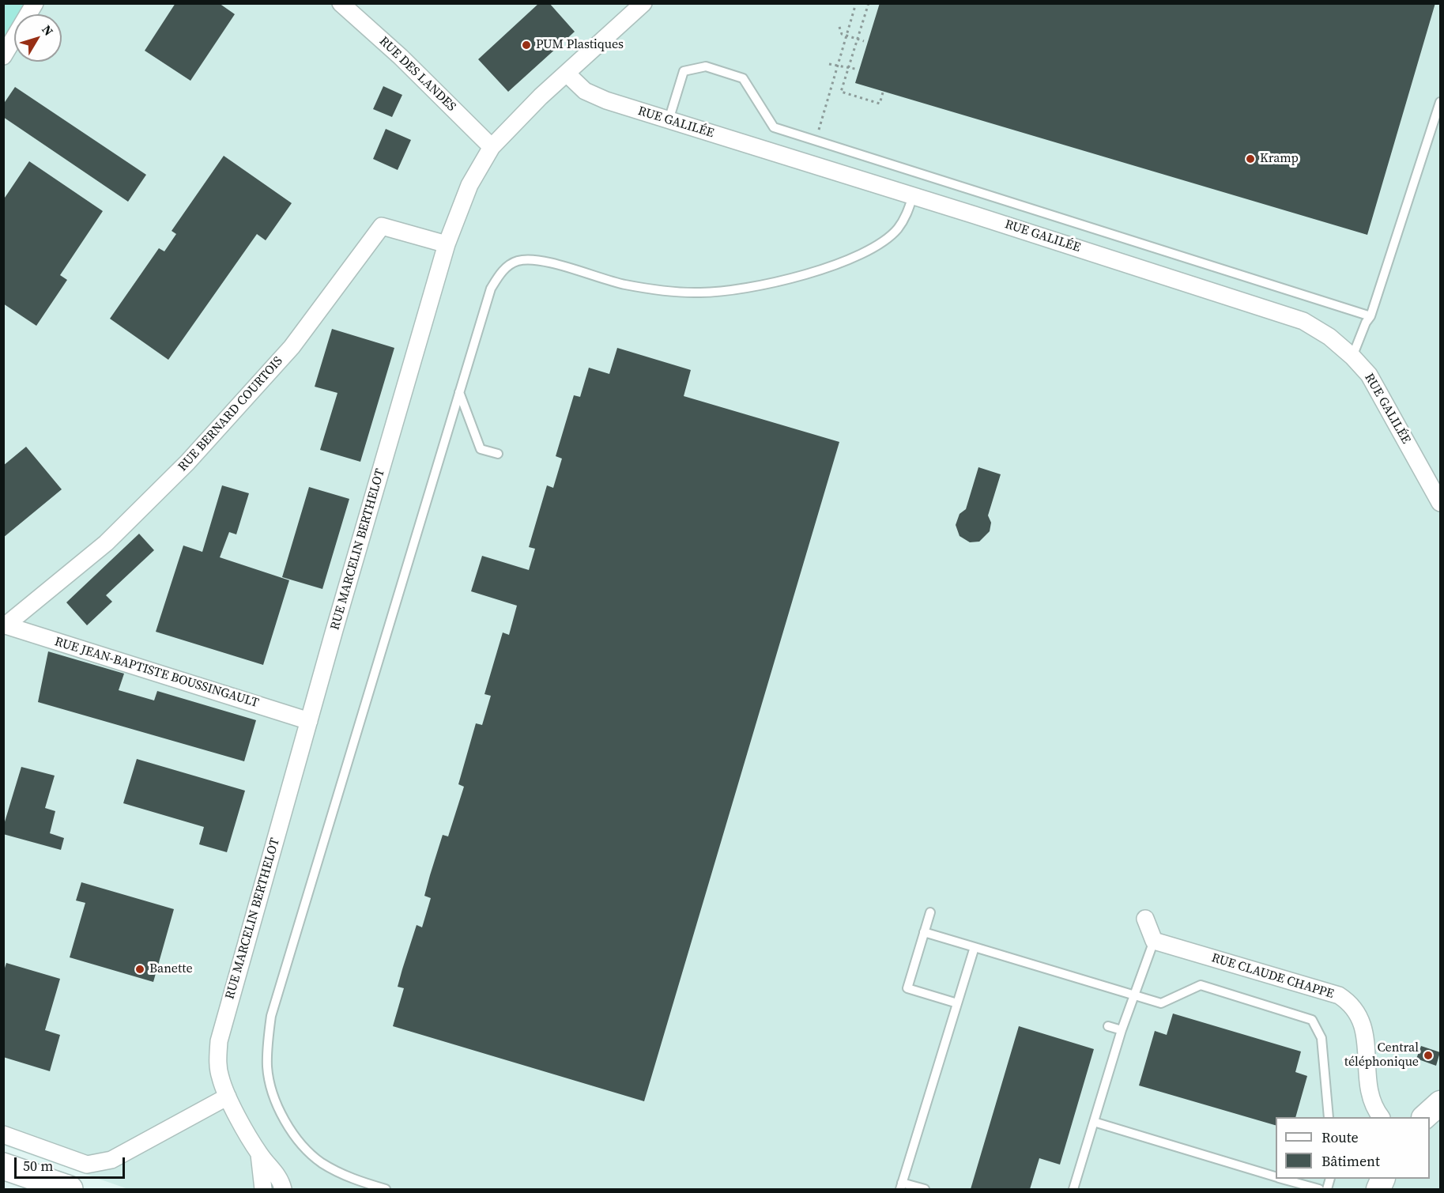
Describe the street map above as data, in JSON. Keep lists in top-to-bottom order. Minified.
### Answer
{"streets":{"street":["RUE DES LANDES","RUE GALILÉE","RUE BERNARD COURTOIS","RUE MARCELIN BERTHELOT","RUE JEAN-BAPTISTE BOUSSINGAULT","RUE CLAUDE CHAPPE"]},"crossings":[["RUE DES LANDES","RUE MARCELIN BERTHELOT"],["RUE GALILÉE","RUE MARCELIN BERTHELOT"],["RUE BERNARD COURTOIS","RUE MARCELIN BERTHELOT"],["RUE BERNARD COURTOIS","RUE JEAN-BAPTISTE BOUSSINGAULT"],["RUE MARCELIN BERTHELOT","RUE JEAN-BAPTISTE BOUSSINGAULT"]],"places":["PUM Plastiques","Kramp","Banette","Central téléphonique"],"legend":["Route","Bâtiment"],"scale_bar":"50 m","north":"top right"}
